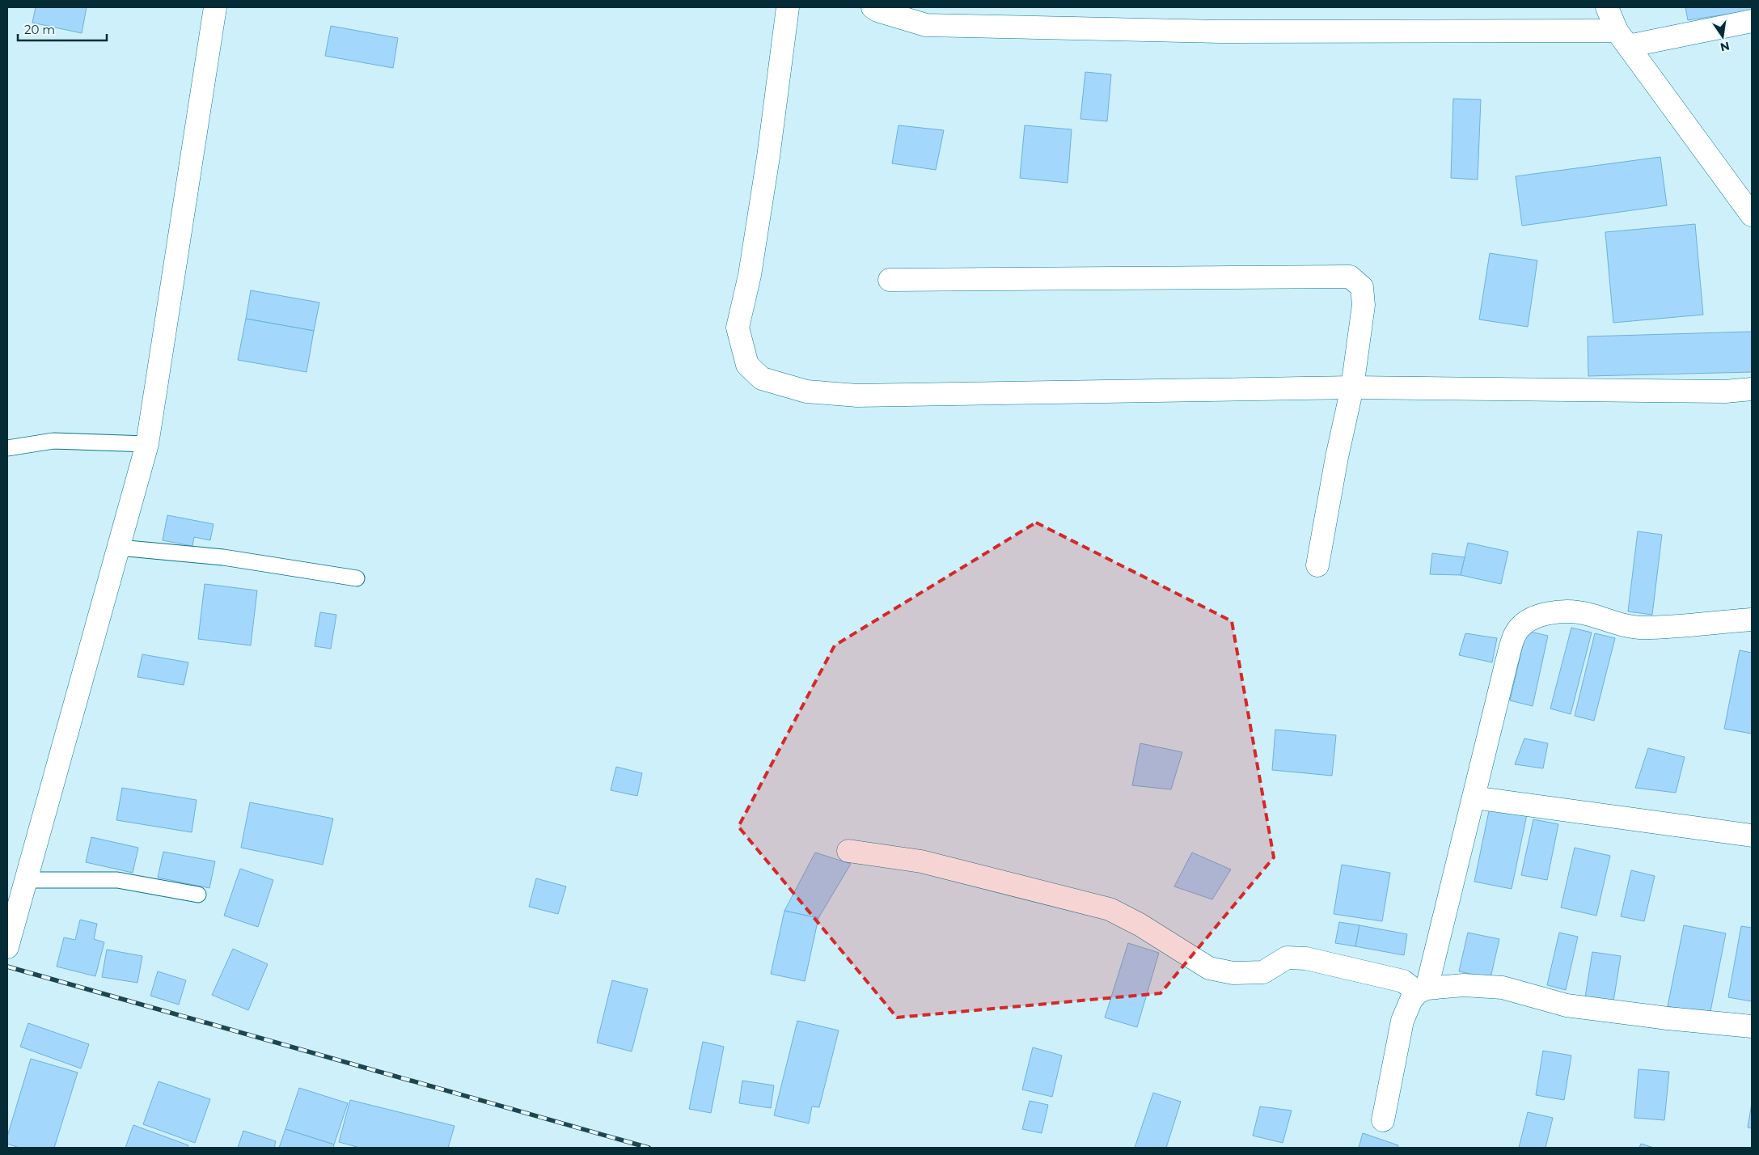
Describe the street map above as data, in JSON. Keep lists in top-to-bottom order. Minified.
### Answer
{"scale_bar":"20 m","north":"bottom"}
